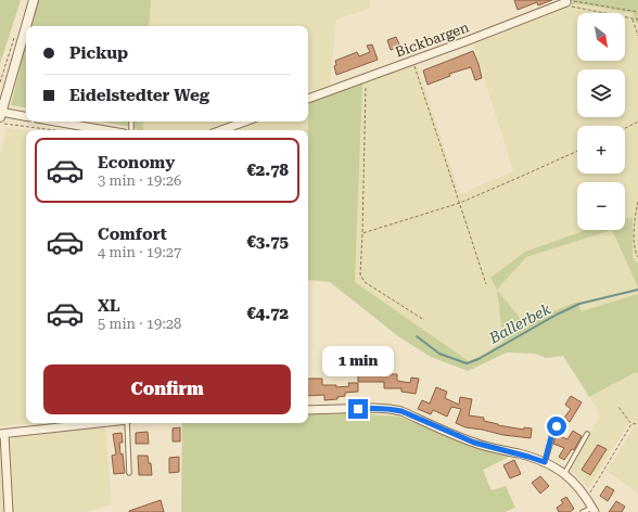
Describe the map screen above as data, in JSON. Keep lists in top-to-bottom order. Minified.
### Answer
{"streets":{"street":["Bickbargen"]},"water":["Ballerbek"],"north":"bottom right","page":{"map_buttons":["+","−"],"banner":["Pickup","Eidelstedter Weg"],"list":[{"name":"Economy","note":"3 min · 19:26","value":"€2.78"},{"name":"Comfort","note":"4 min · 19:27","value":"€3.75"},{"name":"XL","note":"5 min · 19:28","value":"€4.72"}],"bubble":"1 min","buttons":"Confirm"}}
